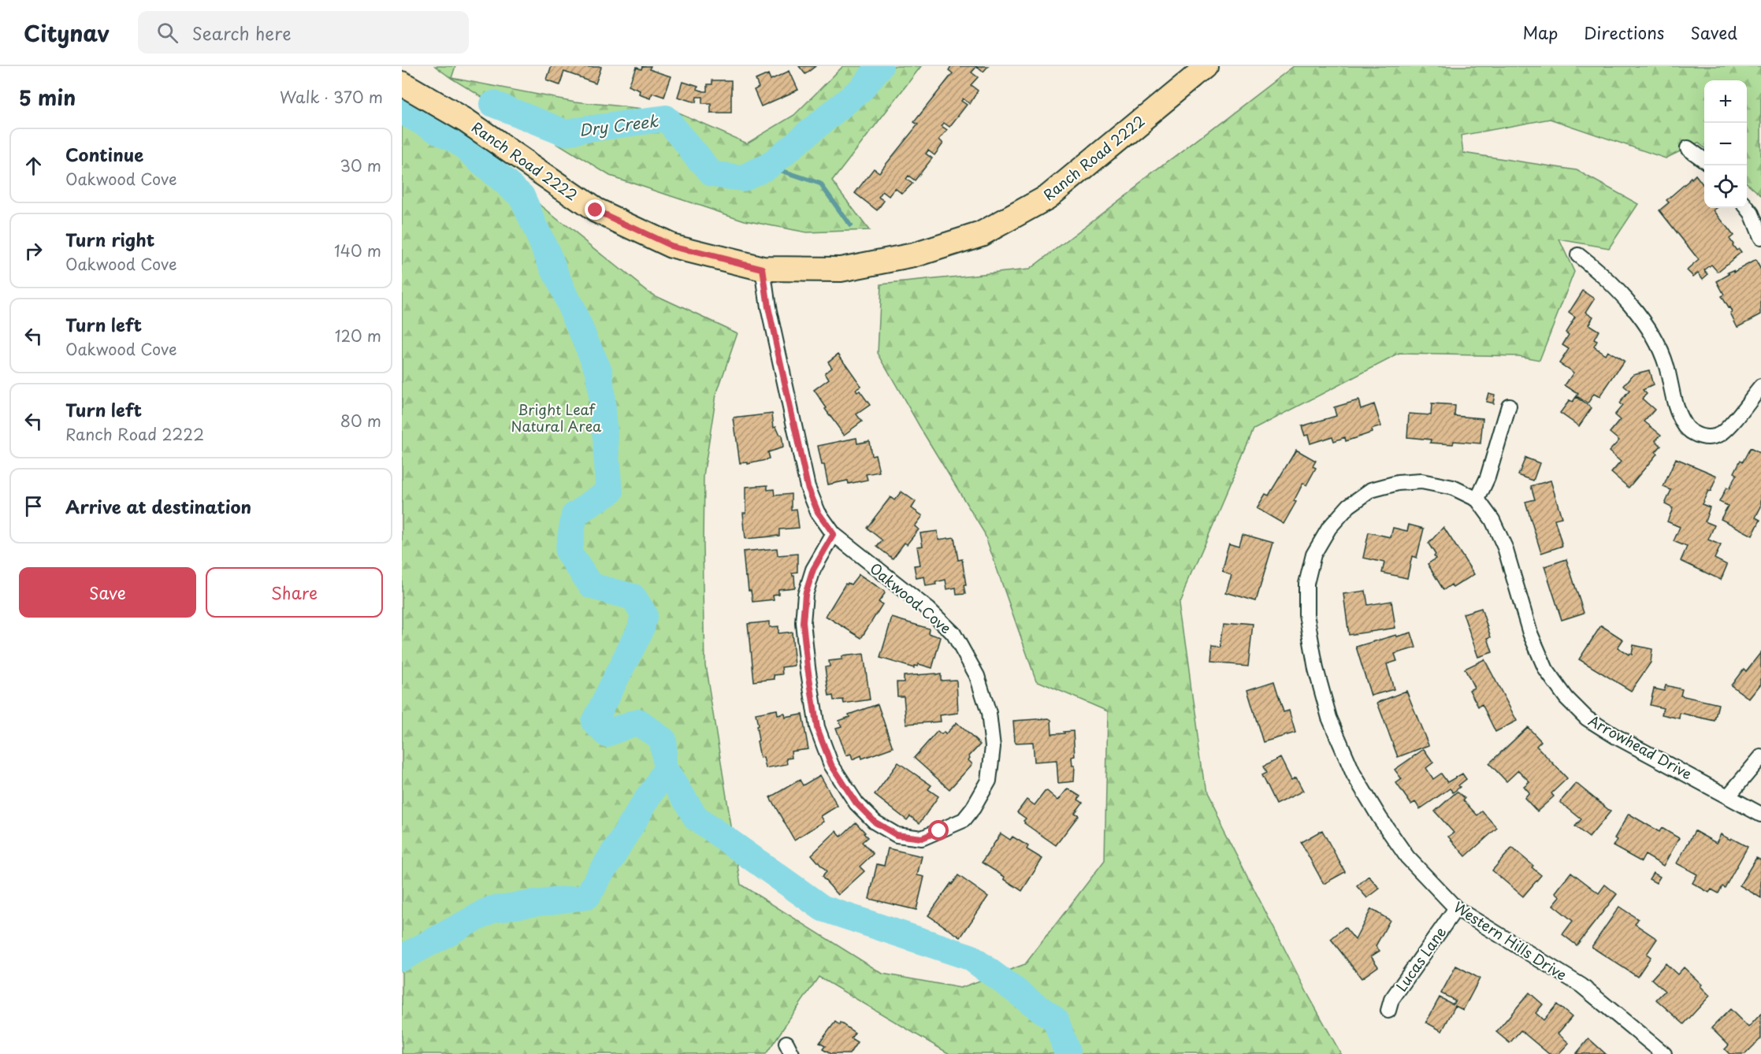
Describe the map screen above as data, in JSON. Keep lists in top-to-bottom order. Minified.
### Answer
{"streets":{"main road":["Ranch Road 2222"],"street":["Oakwood Cove","Arrowhead Drive","Western Hills Drive","Lucas Lane"]},"crossings":[["Ranch Road 2222","Oakwood Cove"],["Arrowhead Drive","Western Hills Drive"],["Western Hills Drive","Lucas Lane"]],"water":["Dry Creek"],"parks":["Bright Leaf Natural Area"],"page":{"header":"Citynav","search":"Search here","nav":["Map","Directions","Saved"],"heading":["5 min","Walk · 370 m"],"map_buttons":["+","−"],"list":[["Continue","Oakwood Cove","30 m"],["Turn right","Oakwood Cove","140 m"],["Turn left","Oakwood Cove","120 m"],["Turn left","Ranch Road 2222","80 m"],"Arrive at destination"],"buttons":["Save","Share"]}}
